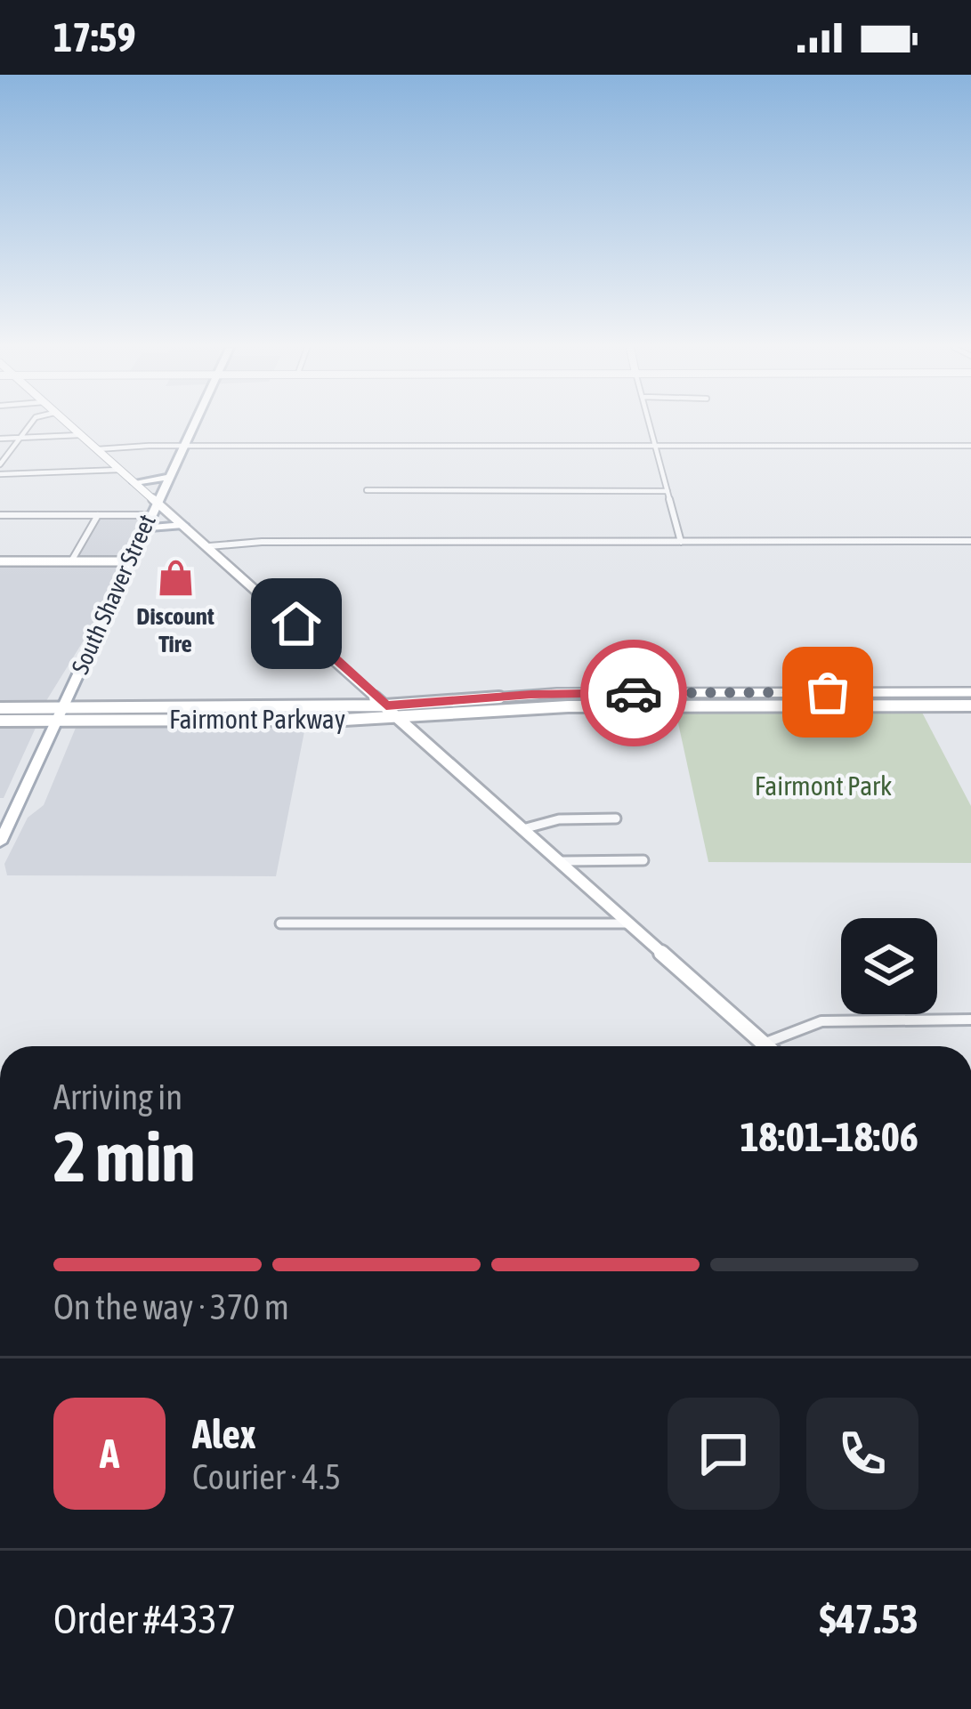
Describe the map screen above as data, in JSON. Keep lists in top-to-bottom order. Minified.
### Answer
{"streets":{"main road":["South Shaver Street","Fairmont Parkway"]},"crossings":[["South Shaver Street","Fairmont Parkway"]],"parks":["Fairmont Park"],"places":{"shop":["Discount Tire"]},"page":{"status":"17:59","heading":["2 min","Arriving in","18:01–18:06"],"panel":["Alex","Courier · 4.5","Order #4337","$47.53"],"bar":"On the way · 370 m","round":"A"}}
